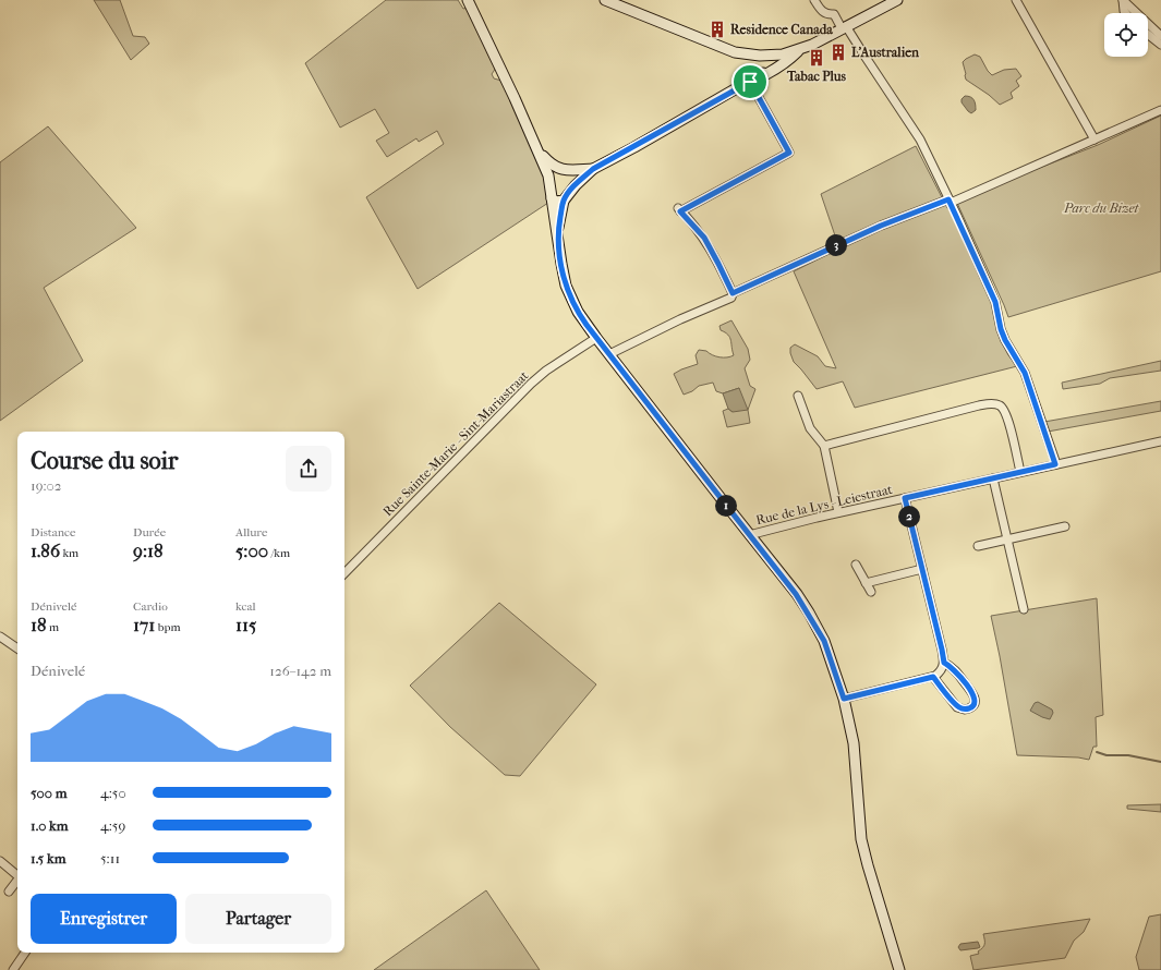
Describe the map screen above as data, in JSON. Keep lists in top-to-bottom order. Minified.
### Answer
{"streets":{"street":["Rue Sainte-Marie - Sint-Mariastraat","Rue de la Lys - Leiestraat"]},"parks":["Parc du Bizet"],"places":{"building":["Residence Canada","L'Australien","Tabac Plus"]},"page":{"pins":["3","1","2"],"heading":["Course du soir","19:02"],"stats":[["Distance","1.86 km"],["Durée","9:18"],["Allure","5:00 /km"],["Dénivelé","18 m"],["Cardio","171 bpm"],["kcal","115"]],"chart":["Dénivelé","126–142 m"],"list":[{"name":"500 m","note":"4:50"},{"name":"1.0 km","note":"4:59"},{"name":"1.5 km","note":"5:11"}],"buttons":["Enregistrer","Partager"]}}
